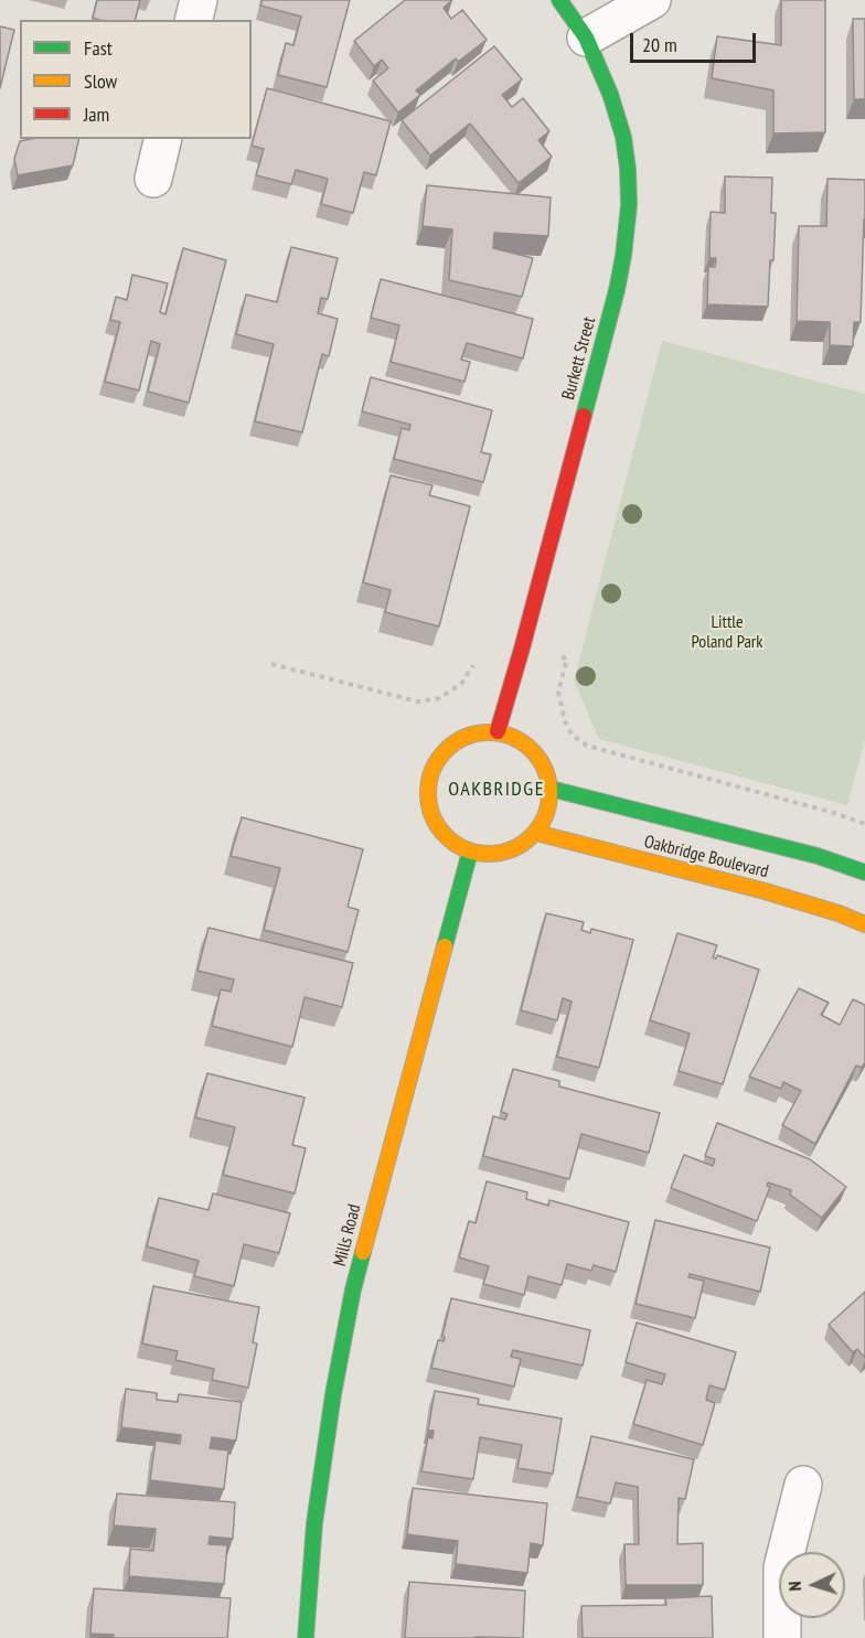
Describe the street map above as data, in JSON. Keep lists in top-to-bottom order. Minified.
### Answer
{"streets":{"street":["Burkett Street","Oakbridge Boulevard","Mills Road"]},"crossings":[["Burkett Street","Oakbridge Boulevard"],["Burkett Street","Mills Road"],["Oakbridge Boulevard","Mills Road"]],"districts":["OAKBRIDGE"],"parks":["Little Poland Park"],"legend":["Fast","Slow","Jam"],"scale_bar":"20 m","north":"left"}
